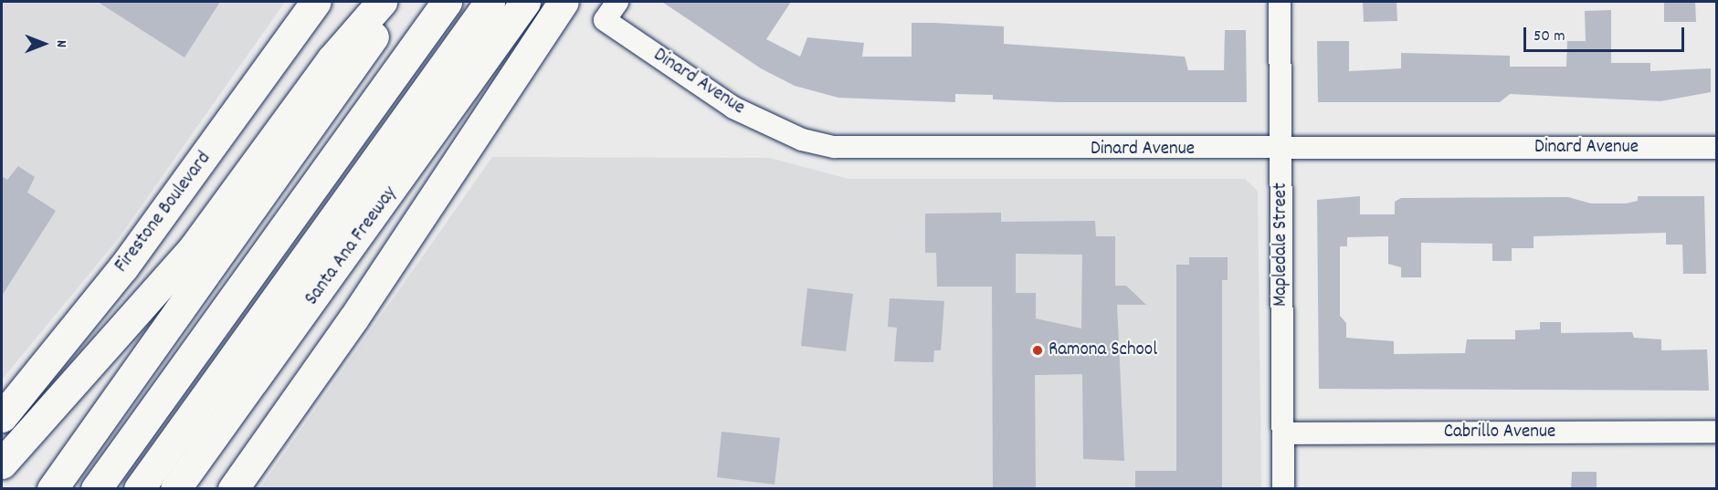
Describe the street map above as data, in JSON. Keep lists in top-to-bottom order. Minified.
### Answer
{"streets":{"main road":["Firestone Boulevard","Santa Ana Freeway"],"street":["Dinard Avenue","Mapledale Street","Cabrillo Avenue"]},"crossings":[["Dinard Avenue","Mapledale Street"],["Mapledale Street","Cabrillo Avenue"]],"places":["Ramona School"],"scale_bar":"50 m","north":"right"}
